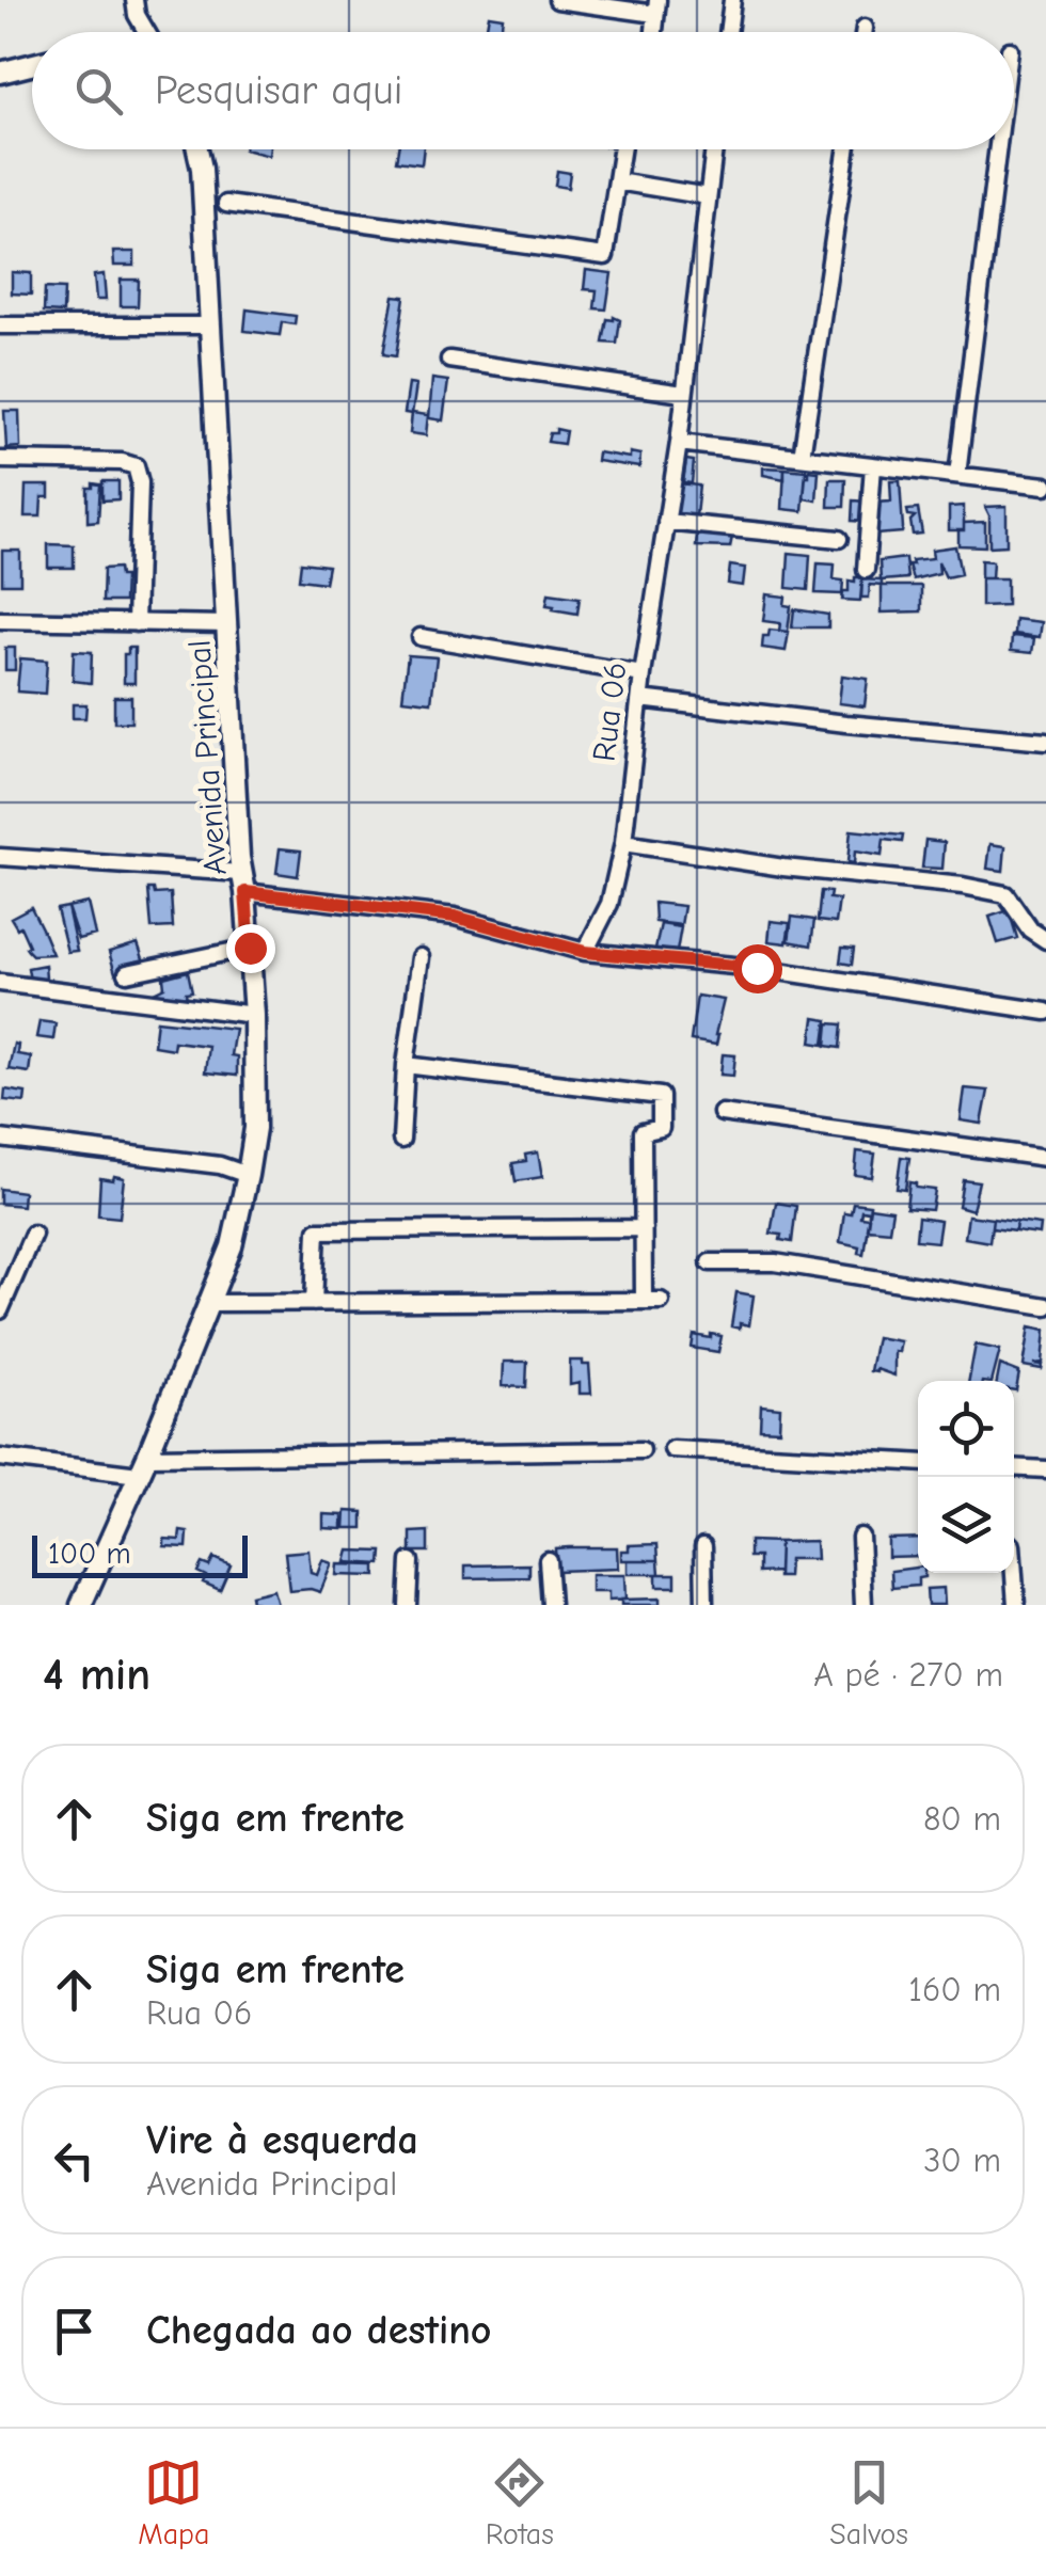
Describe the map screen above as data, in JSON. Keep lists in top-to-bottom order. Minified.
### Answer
{"streets":{"street":["Rua 06","Avenida Principal"]},"scale_bar":"100 m","page":{"search":"Pesquisar aqui","scale":"100 m","heading":["4 min","A pé · 270 m"],"list":[["Siga em frente","80 m"],["Siga em frente","Rua 06","160 m"],["Vire à esquerda","Avenida Principal","30 m"],"Chegada ao destino"],"nav":["Mapa","Rotas","Salvos"]}}
